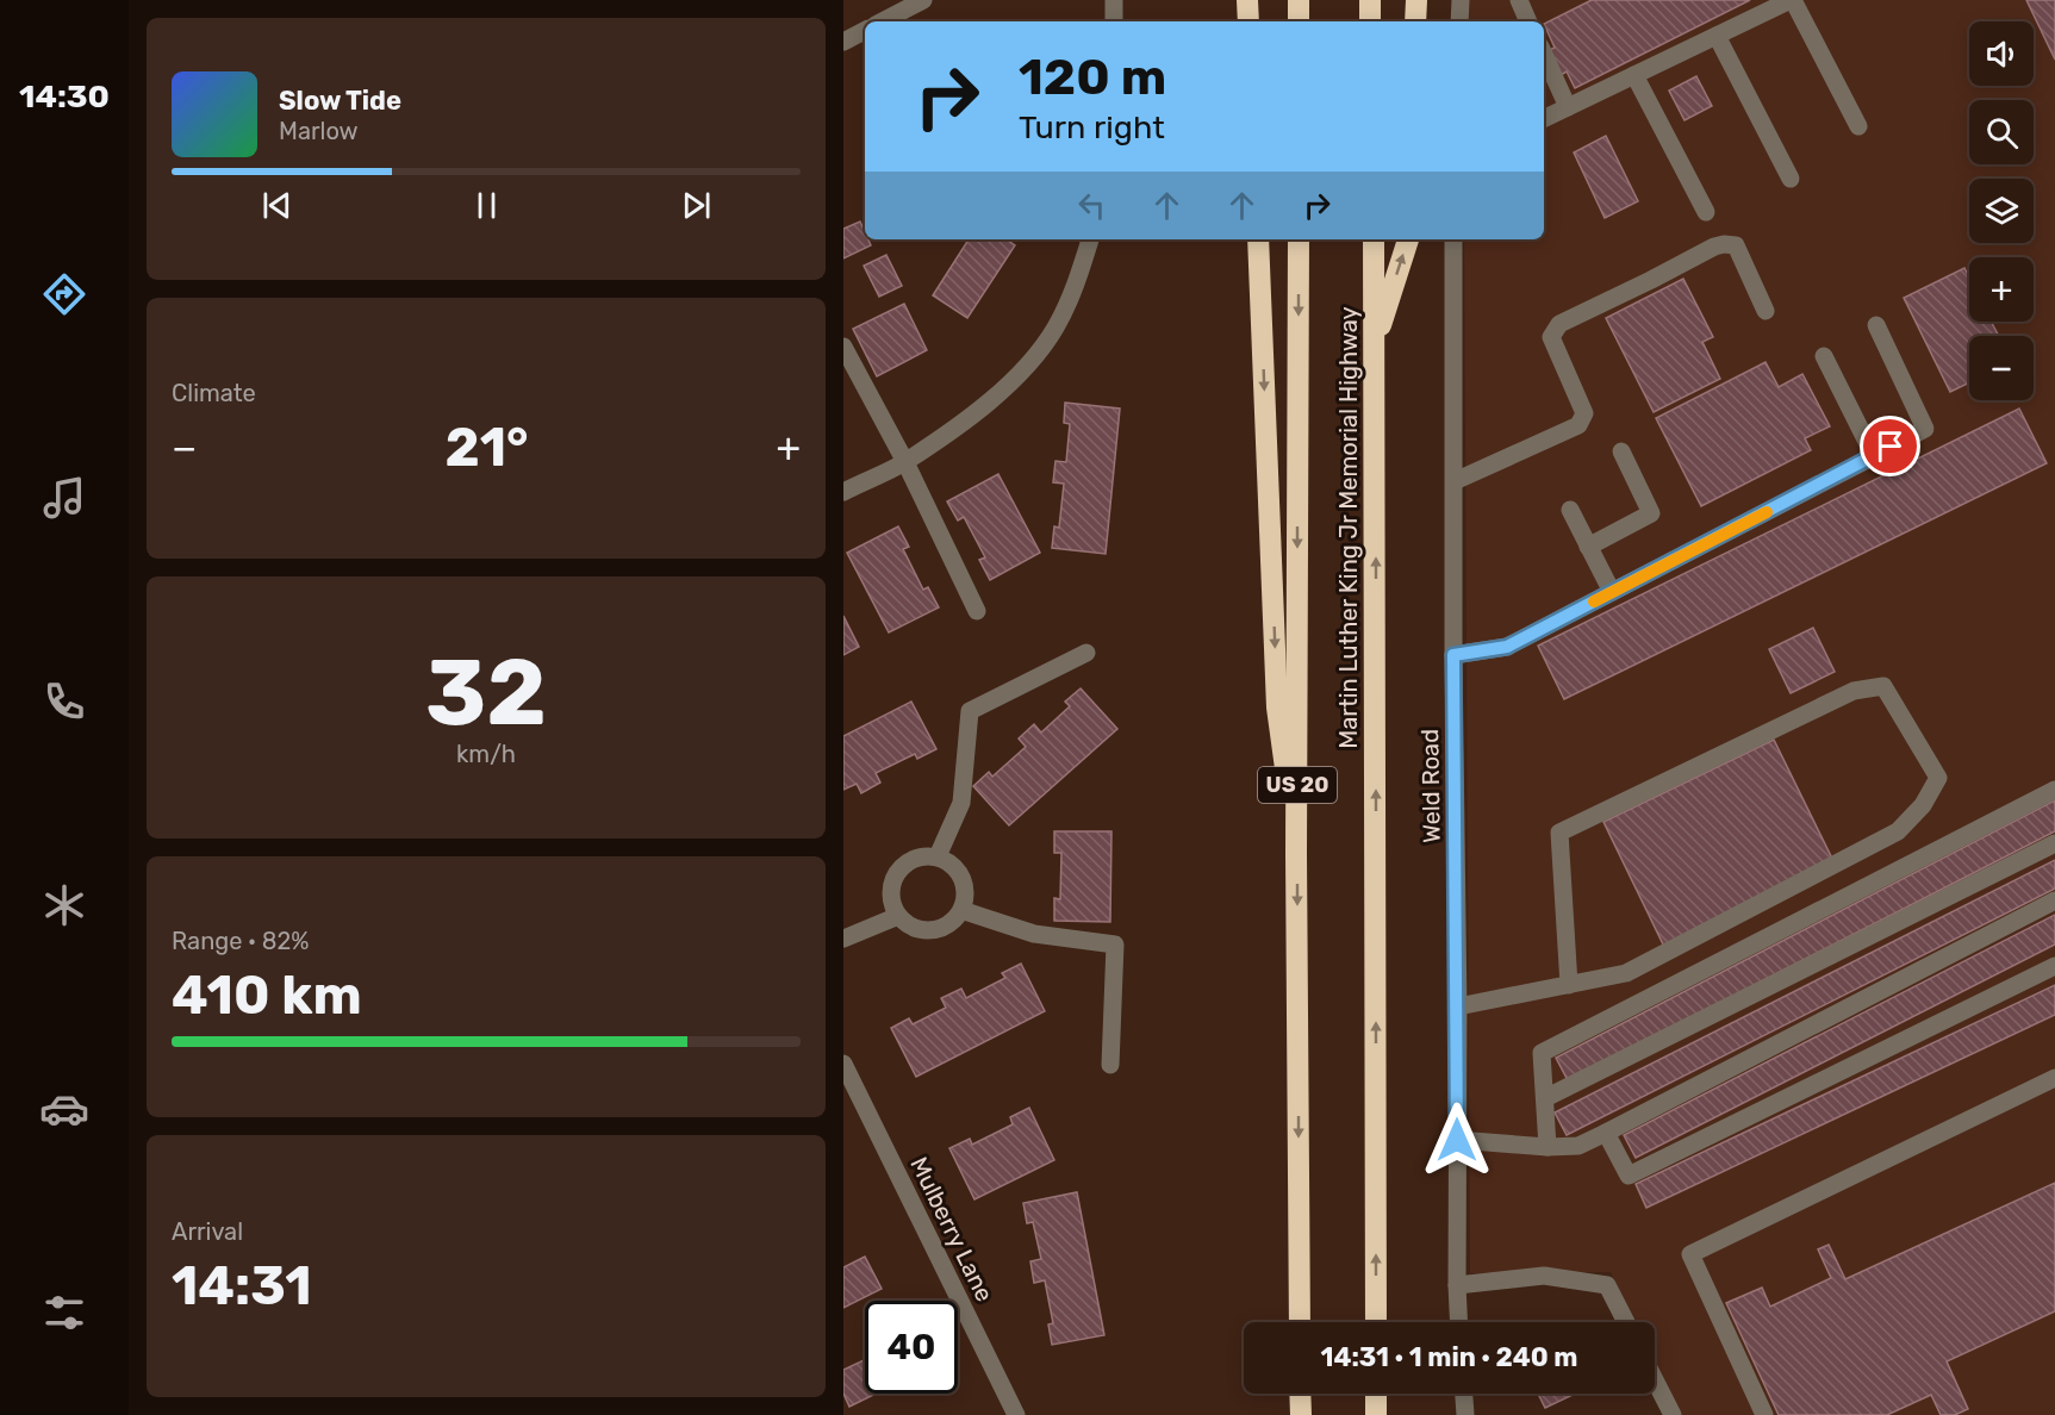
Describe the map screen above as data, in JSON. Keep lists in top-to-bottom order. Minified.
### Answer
{"streets":{"highway":["Martin Luther King Jr Memorial Highway","US 20"],"street":["Weld Road","Mulberry Lane"]},"page":{"tabs":"14:30","map_buttons":["+","−"],"turn":["120 m","Turn right"],"song":["Slow Tide","Marlow"],"tile":["Climate",["32","km/h"],["Range · 82%","410 km"],["Arrival","14:31"]],"heat":["−","21°","+"],"limit":"40","trip":"14:31 · 1 min · 240 m"}}
